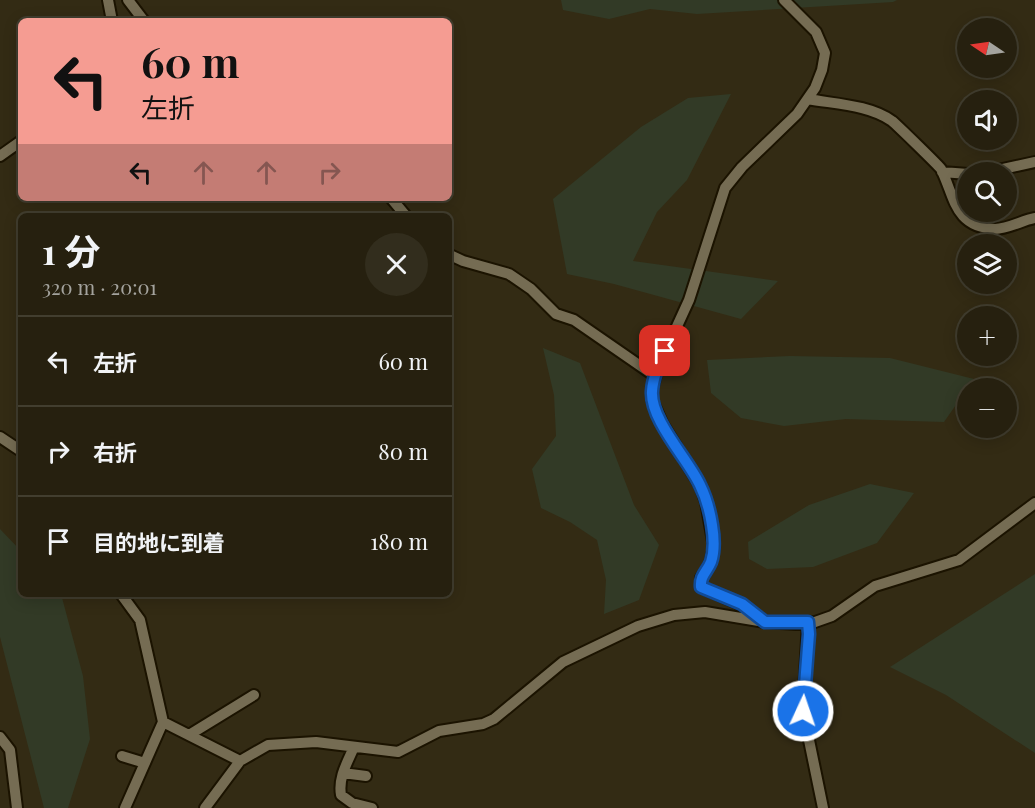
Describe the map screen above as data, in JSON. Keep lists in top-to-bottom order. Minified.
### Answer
{"north":"left","page":{"map_buttons":["+","−"],"turn":["60 m","左折"],"heading":["1 分","320 m · 20:01"],"list":[{"name":"左折","value":"60 m"},{"name":"右折","value":"80 m"},{"name":"目的地に到着","value":"180 m"}]}}
